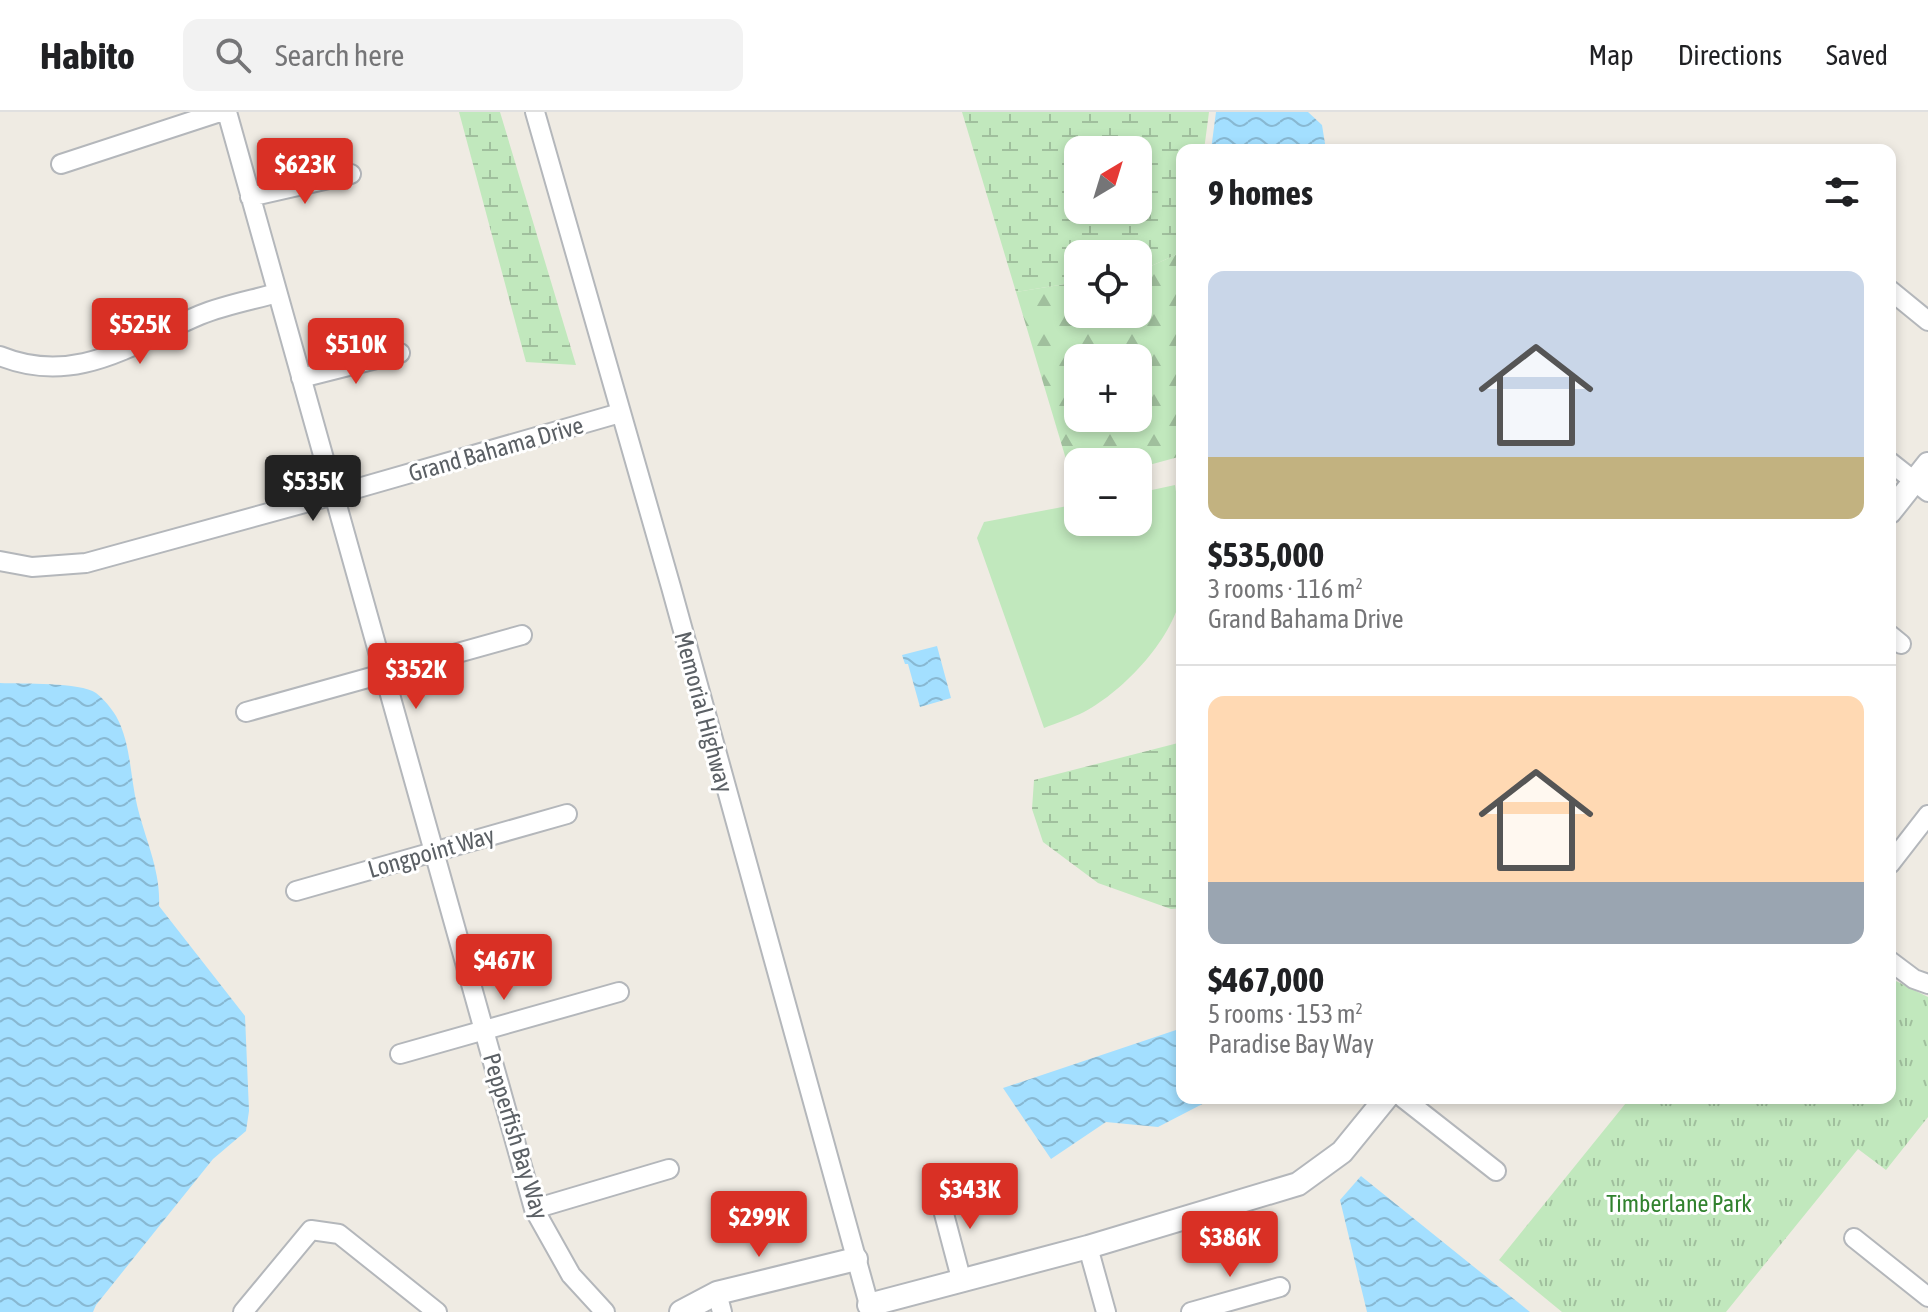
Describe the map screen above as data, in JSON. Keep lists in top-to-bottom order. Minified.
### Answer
{"streets":{"street":["Grand Bahama Drive","Memorial Highway","Longpoint Way","Pepperfish Bay Way"]},"crossings":[["Grand Bahama Drive","Memorial Highway"],["Grand Bahama Drive","Pepperfish Bay Way"],["Longpoint Way","Pepperfish Bay Way"]],"parks":["Timberlane Park"],"north":"top right","page":{"header":"Habito","search":"Search here","nav":["Map","Directions","Saved"],"map_buttons":["+","−"],"price":["$623K","$525K","$510K","$535K","$352K","$467K","$343K","$299K","$386K"],"heading":"9 homes","list":[{"name":"$535,000","note":"3 rooms · 116 m² · Grand Bahama Drive"},{"name":"$467,000","note":"5 rooms · 153 m² · Paradise Bay Way"}]}}
